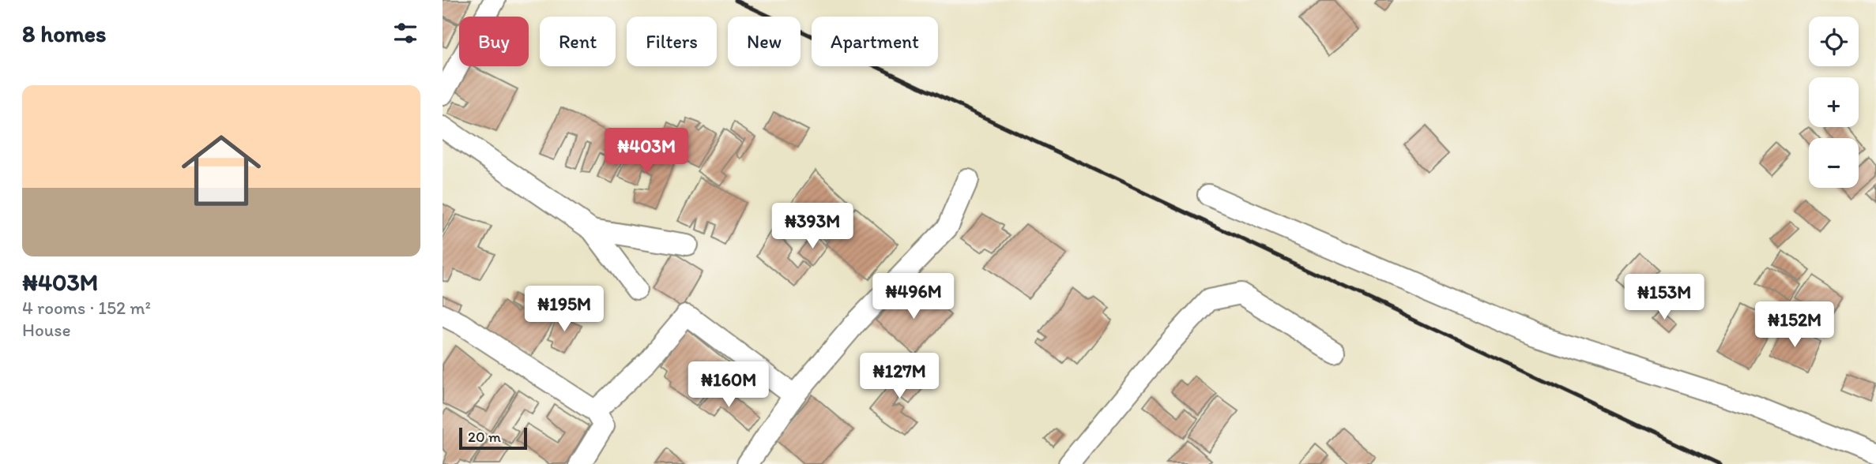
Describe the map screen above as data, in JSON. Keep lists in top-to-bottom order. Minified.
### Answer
{"scale_bar":"20 m","page":{"heading":"8 homes","map_buttons":["+","−"],"chip":["Buy","Rent","Filters","New","Apartment"],"list":[{"name":"₦403M","note":"4 rooms · 152 m² · House"}],"price":["₦403M","₦393M","₦496M","₦153M","₦195M","₦152M","₦127M","₦160M"],"scale":"20 m"}}
